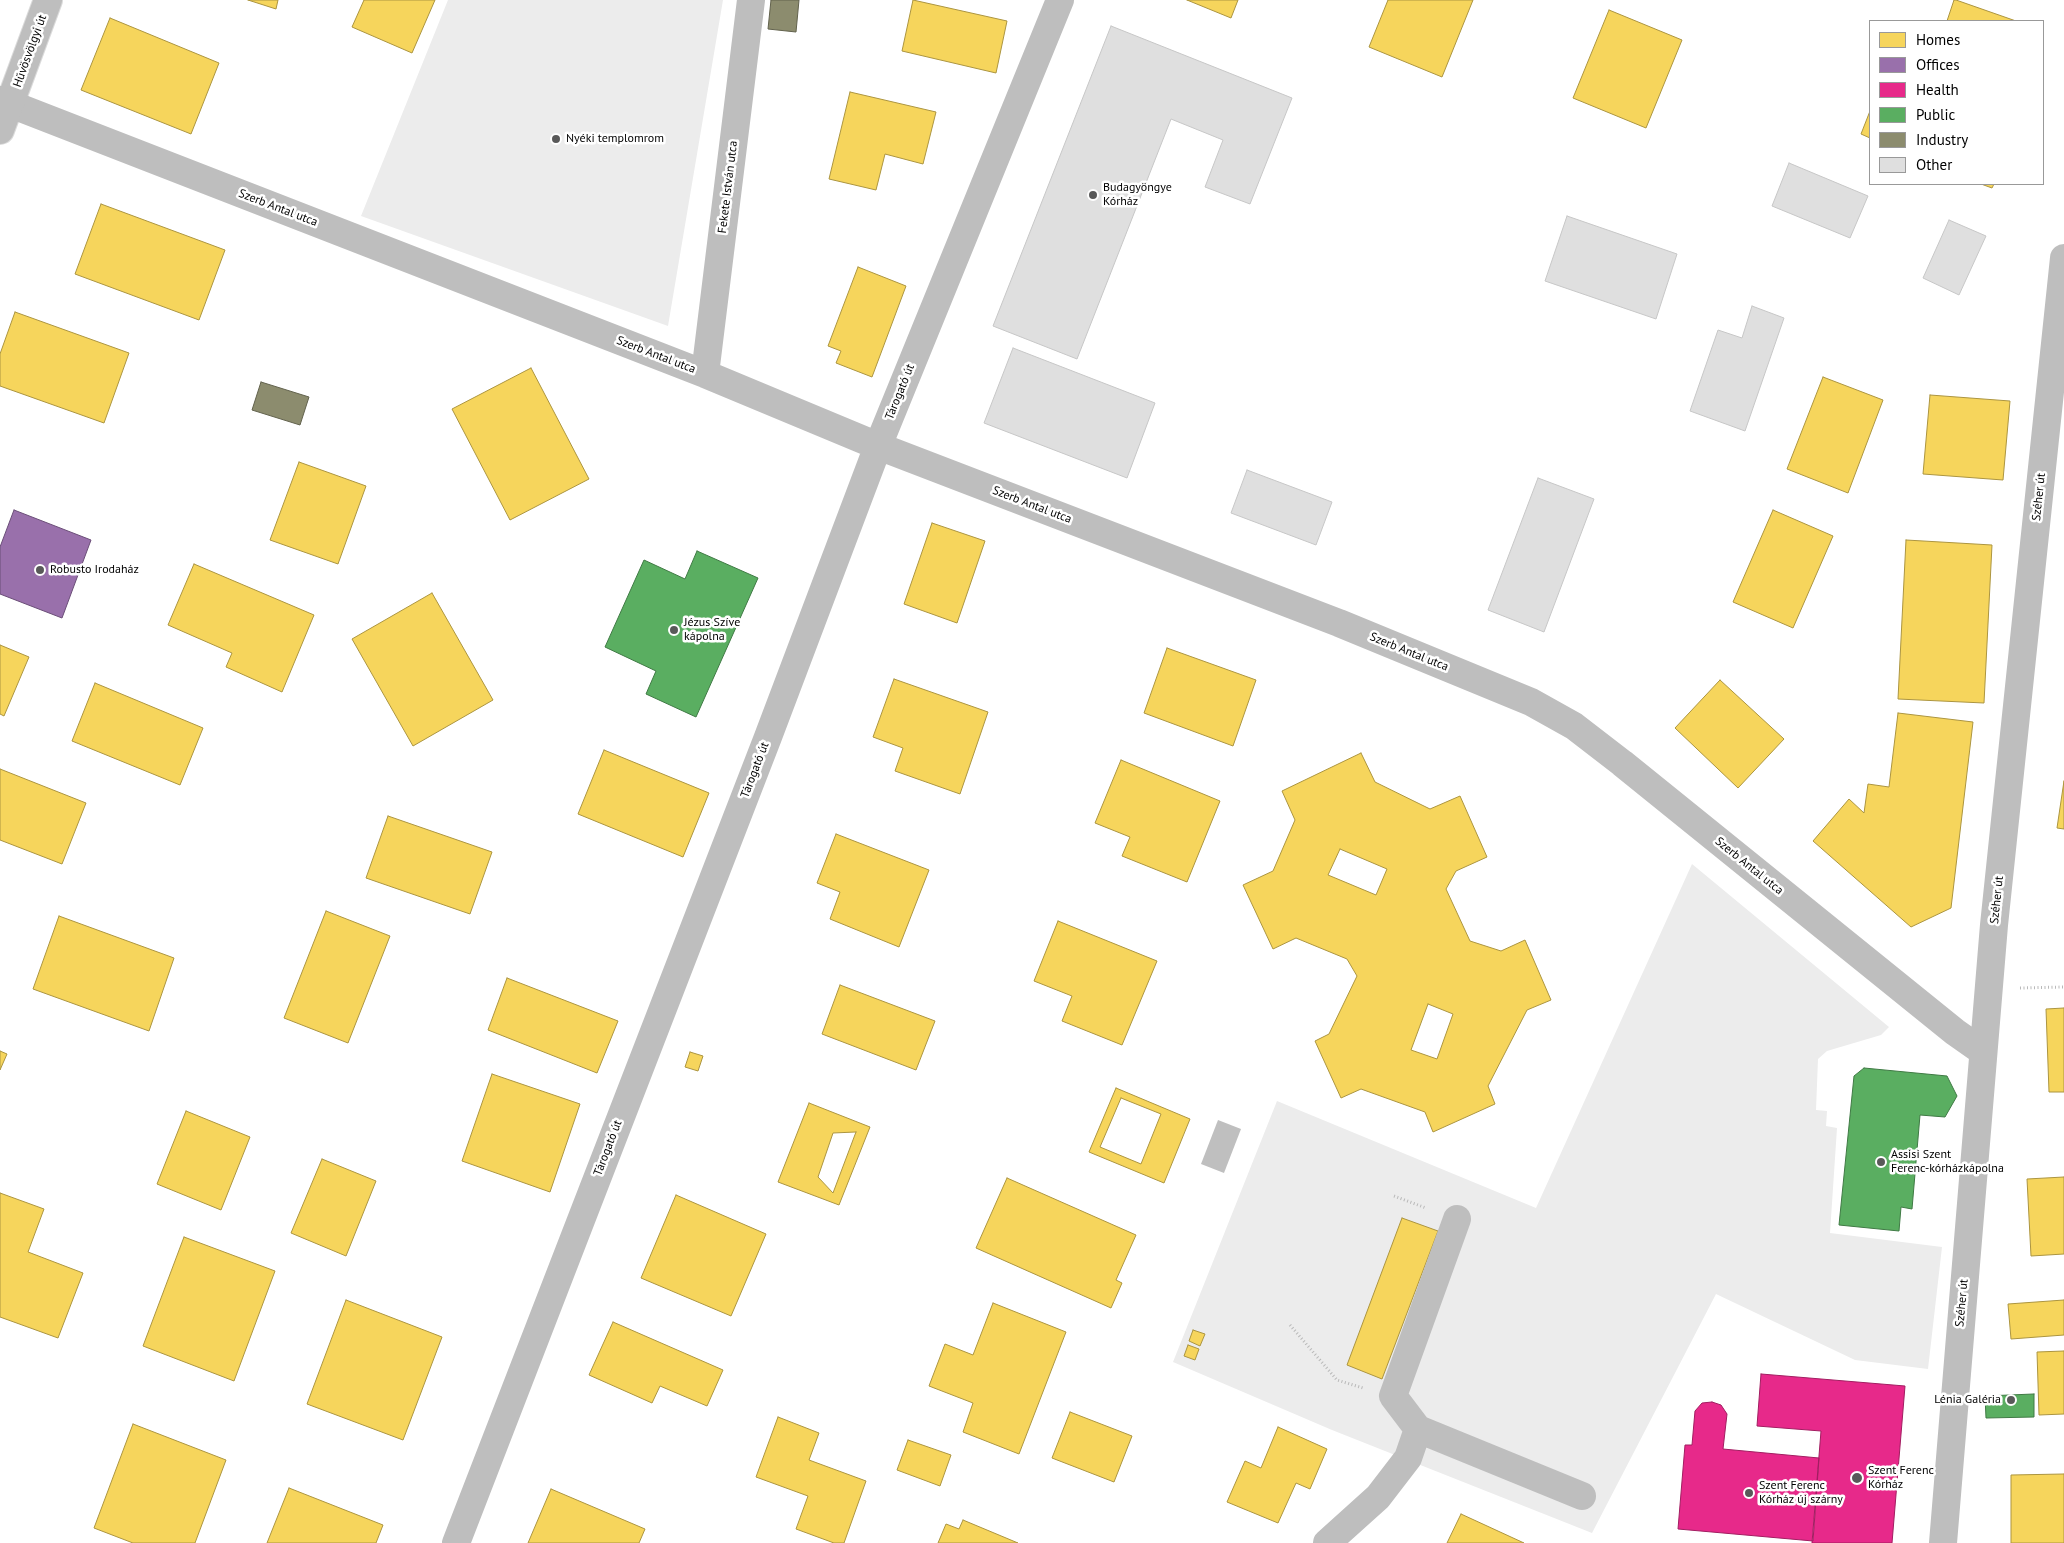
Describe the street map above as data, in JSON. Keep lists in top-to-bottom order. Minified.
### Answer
{"streets":{"street":["Hűvösvölgyi út","Fekete István utca","Szerb Antal utca","Tárogató út","Széher út"]},"crossings":[["Hűvösvölgyi út","Szerb Antal utca"],["Fekete István utca","Szerb Antal utca"],["Szerb Antal utca","Tárogató út"],["Szerb Antal utca","Széher út"]],"places":["Nyéki templomrom","Budagyöngye Kórház","Robusto Irodaház","Jézus Szíve kápolna","Assisi Szent Ferenc-kórházkápolna","Lénia Galéria","Szent Ferenc Kórház","Szent Ferenc Kórház új szárny"],"legend":["Homes","Offices","Health","Public","Industry","Other"]}
